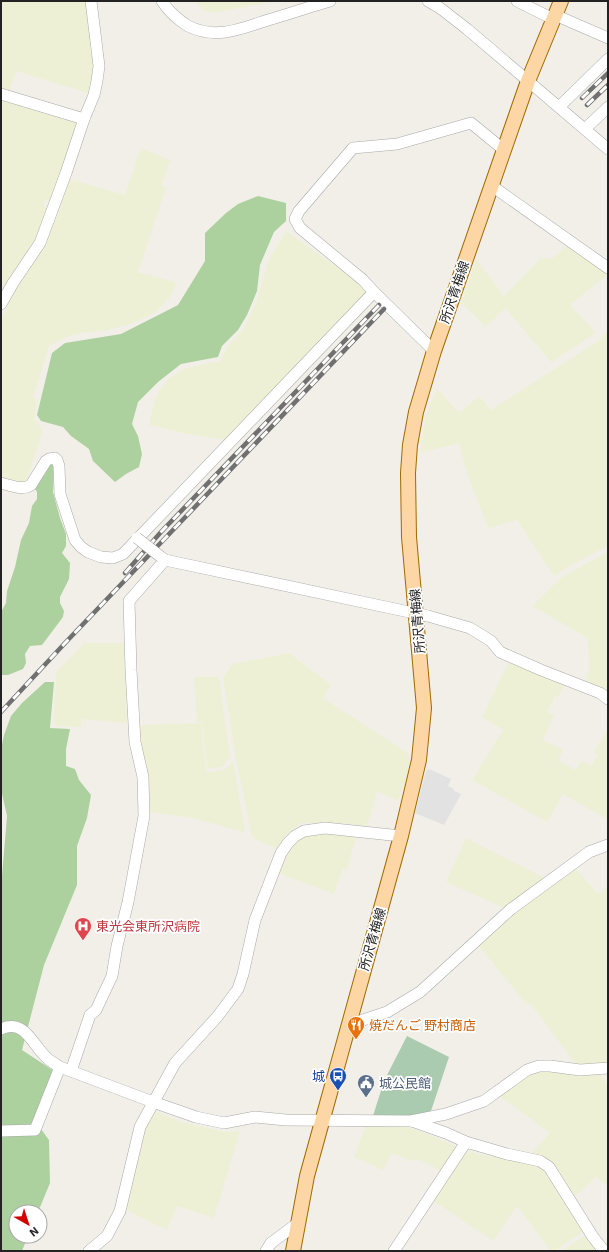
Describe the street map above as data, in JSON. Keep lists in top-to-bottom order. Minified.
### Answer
{"streets":{"main road":["所沢青梅線"]},"places":{"hospital":["東光会東所沢病院"],"restaurant":["焼だんご 野村商店"],"bus stop":["城"],"public building":["城公民館"]},"north":"bottom right"}
